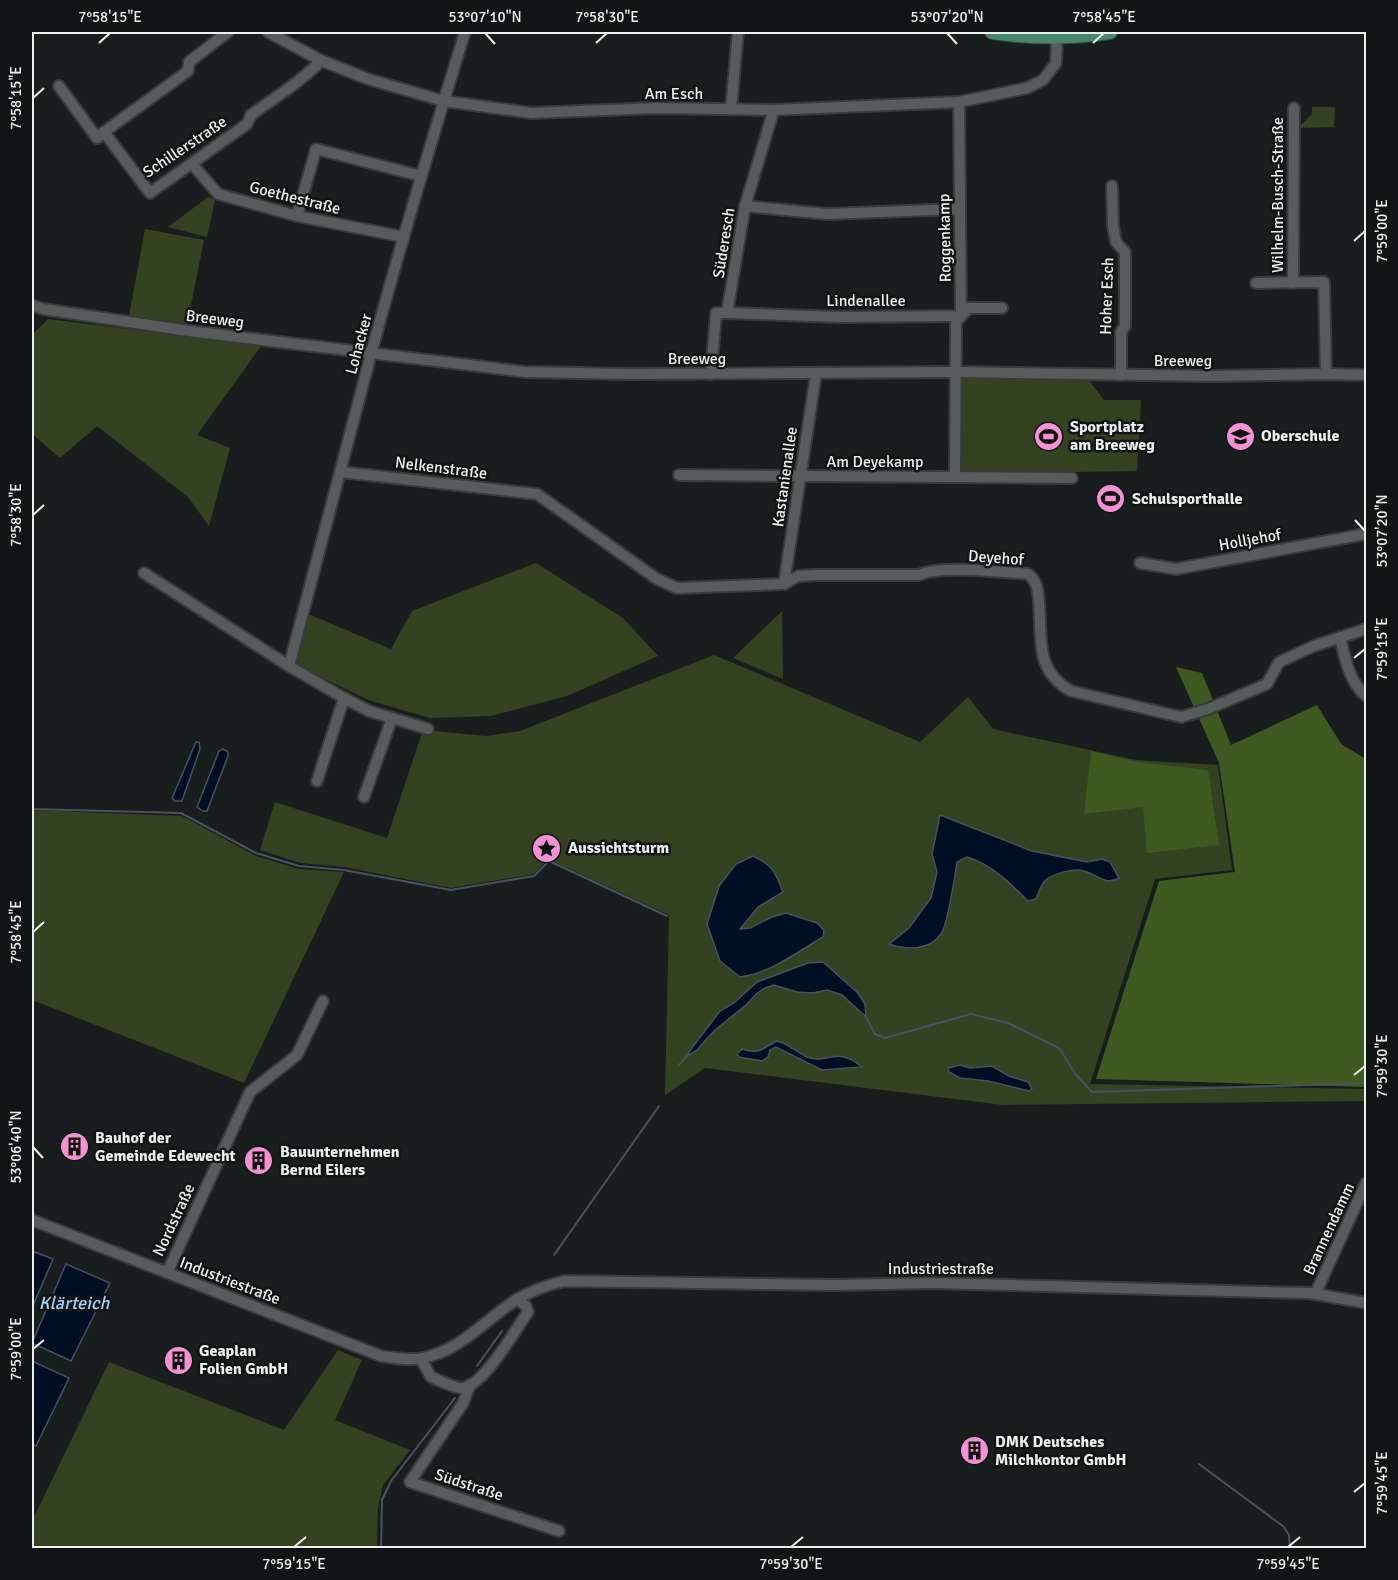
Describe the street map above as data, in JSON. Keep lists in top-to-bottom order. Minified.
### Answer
{"streets":{"street":["Am Esch","Schillerstraße","Wilhelm-Busch-Straße","Goethestraße","Roggenkamp","Süderesch","Hoher Esch","Lindenallee","Breeweg","Lohacker","Am Deyekamp","Nelkenstraße","Kastanienallee","Holljehof","Deyehof","Nordstraße","Brannendamm","Industriestraße","Südstraße"]},"crossings":[["Am Esch","Schillerstraße"],["Am Esch","Roggenkamp"],["Am Esch","Süderesch"],["Am Esch","Lohacker"],["Schillerstraße","Goethestraße"],["Goethestraße","Lohacker"],["Roggenkamp","Lindenallee"],["Roggenkamp","Breeweg"],["Roggenkamp","Am Deyekamp"],["Süderesch","Lindenallee"],["Süderesch","Breeweg"],["Hoher Esch","Breeweg"],["Breeweg","Lohacker"],["Breeweg","Kastanienallee"],["Lohacker","Nelkenstraße"],["Am Deyekamp","Kastanienallee"],["Nelkenstraße","Deyehof"],["Kastanienallee","Deyehof"],["Nordstraße","Industriestraße"]],"water":["Klärteich"],"places":{"sports":["Sportplatz am Breeweg","Schulsporthalle"],"school or university":["Oberschule"],"place":["Aussichtsturm"],"building":["Bauhof der Gemeinde Edewecht","Bauunternehmen Bernd Eilers","Geaplan Folien GmbH","DMK Deutsches Milchkontor GmbH"]},"coordinates":["7°58'15\"E","53°07'10\"N","7°58'30\"E","53°07'20\"N","7°58'45\"E","7°59'00\"E","7°59'15\"E","7°59'30\"E","53°06'40\"N","7°59'45\"E"]}
